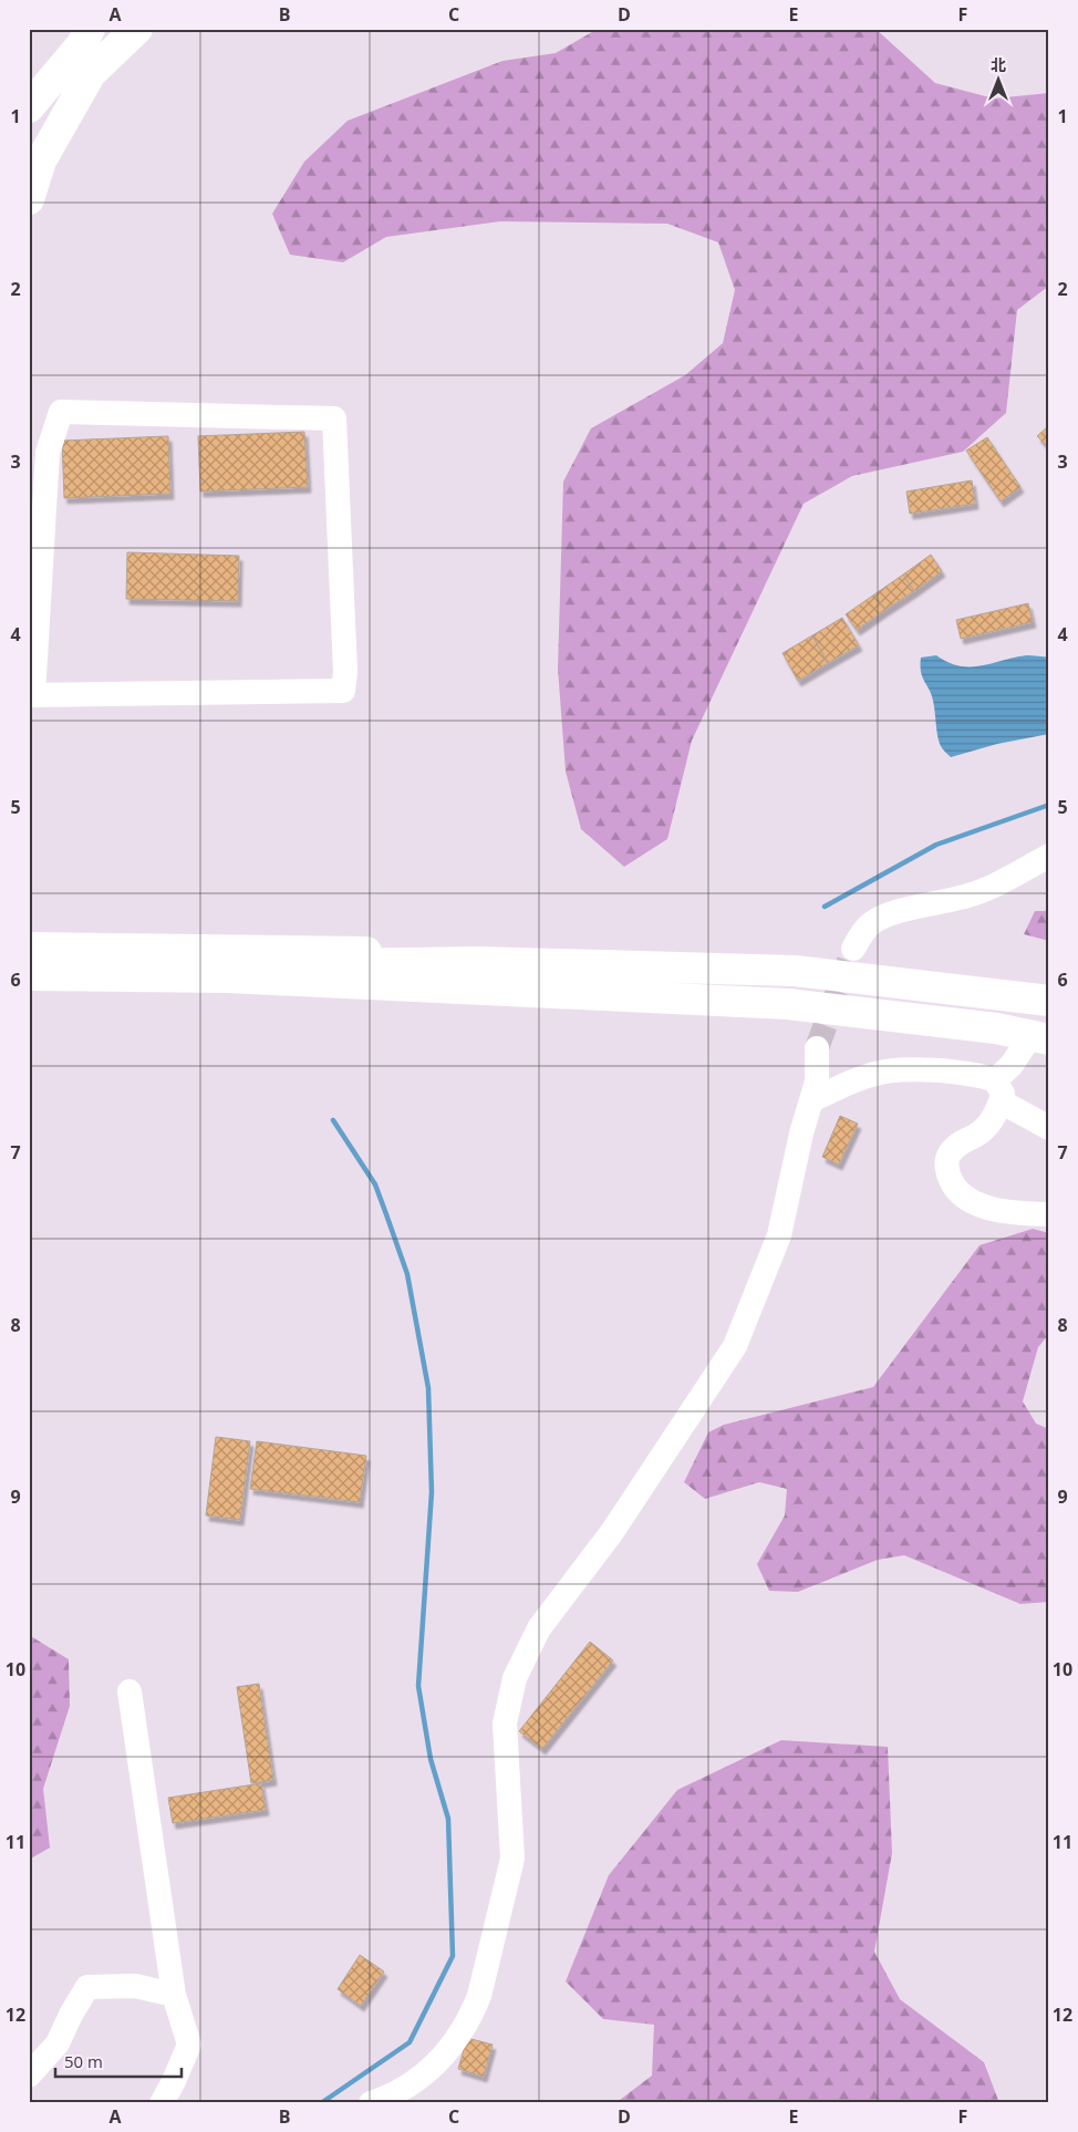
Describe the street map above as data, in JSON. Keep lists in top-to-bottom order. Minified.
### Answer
{"scale_bar":"50 m","north":"top","grid":{"columns":["A","B","C","D","E","F"],"rows":["1","2","3","4","5","6","7","8","9","10","11","12"]}}
